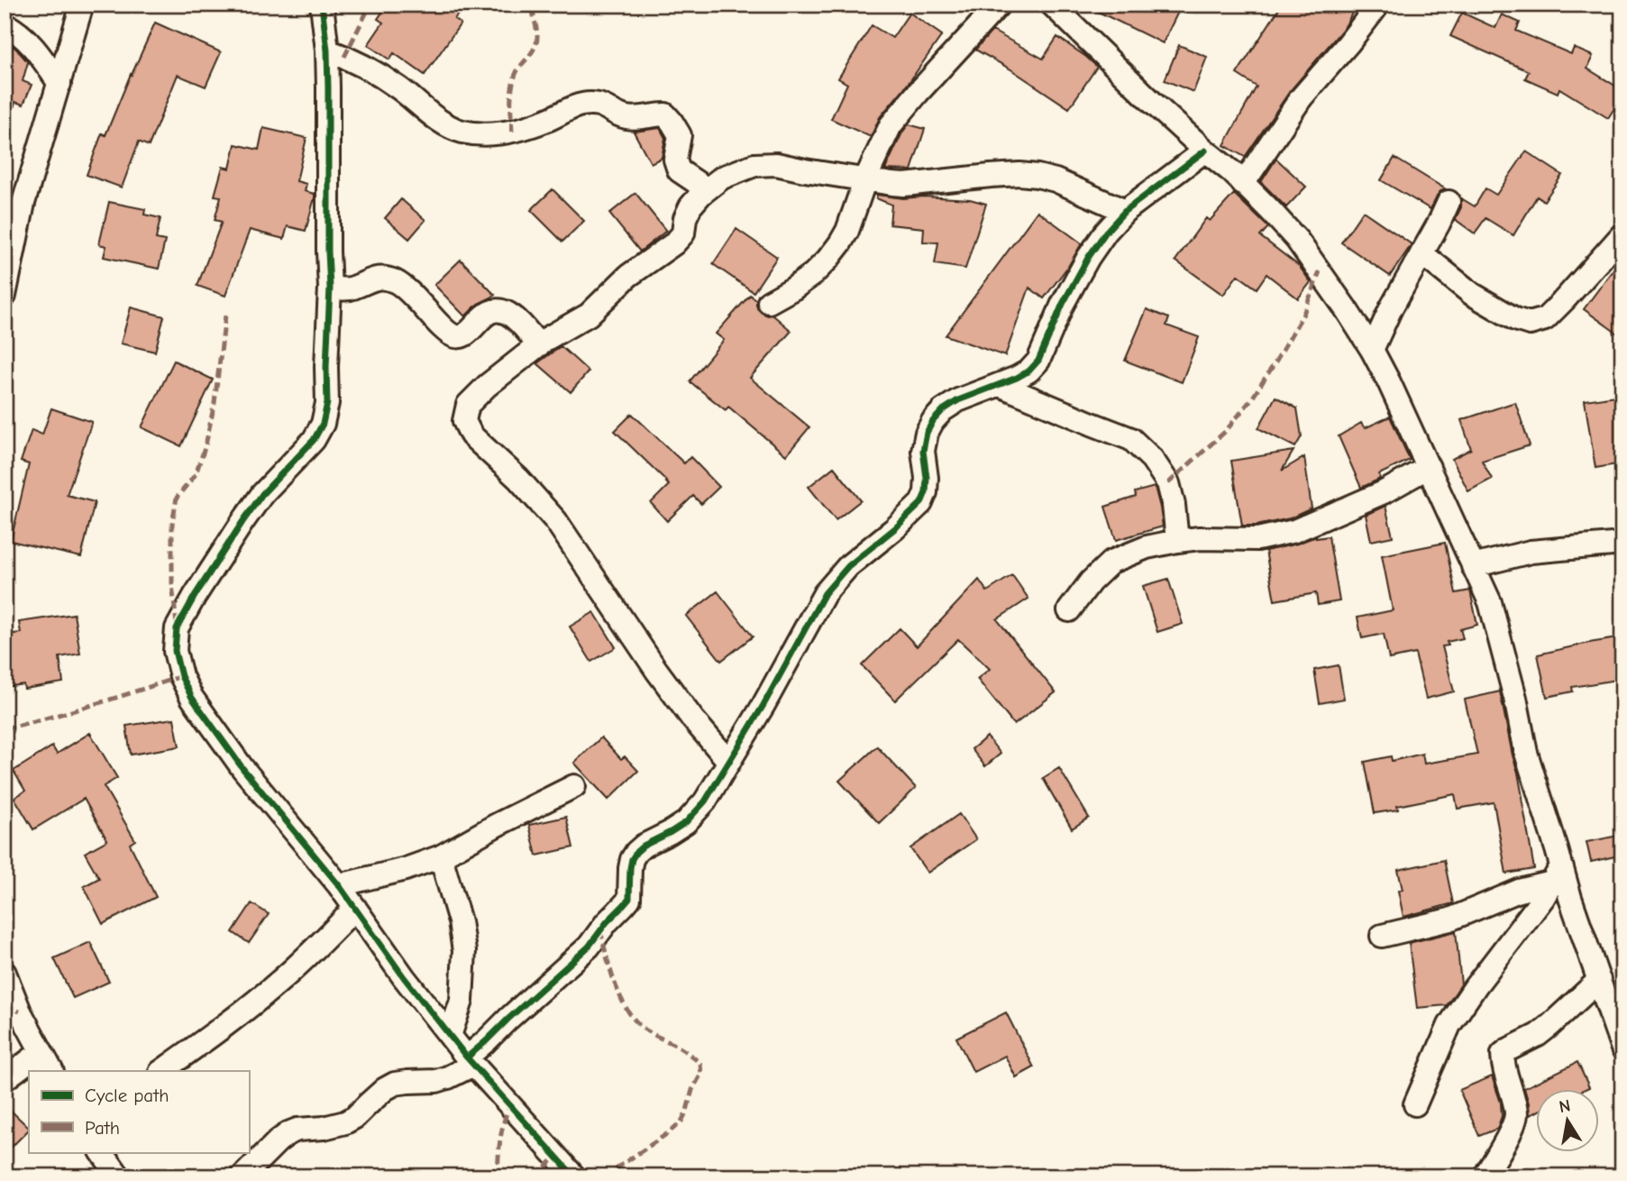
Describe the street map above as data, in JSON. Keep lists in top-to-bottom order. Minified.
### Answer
{"legend":["Cycle path","Path"],"north":"top"}
